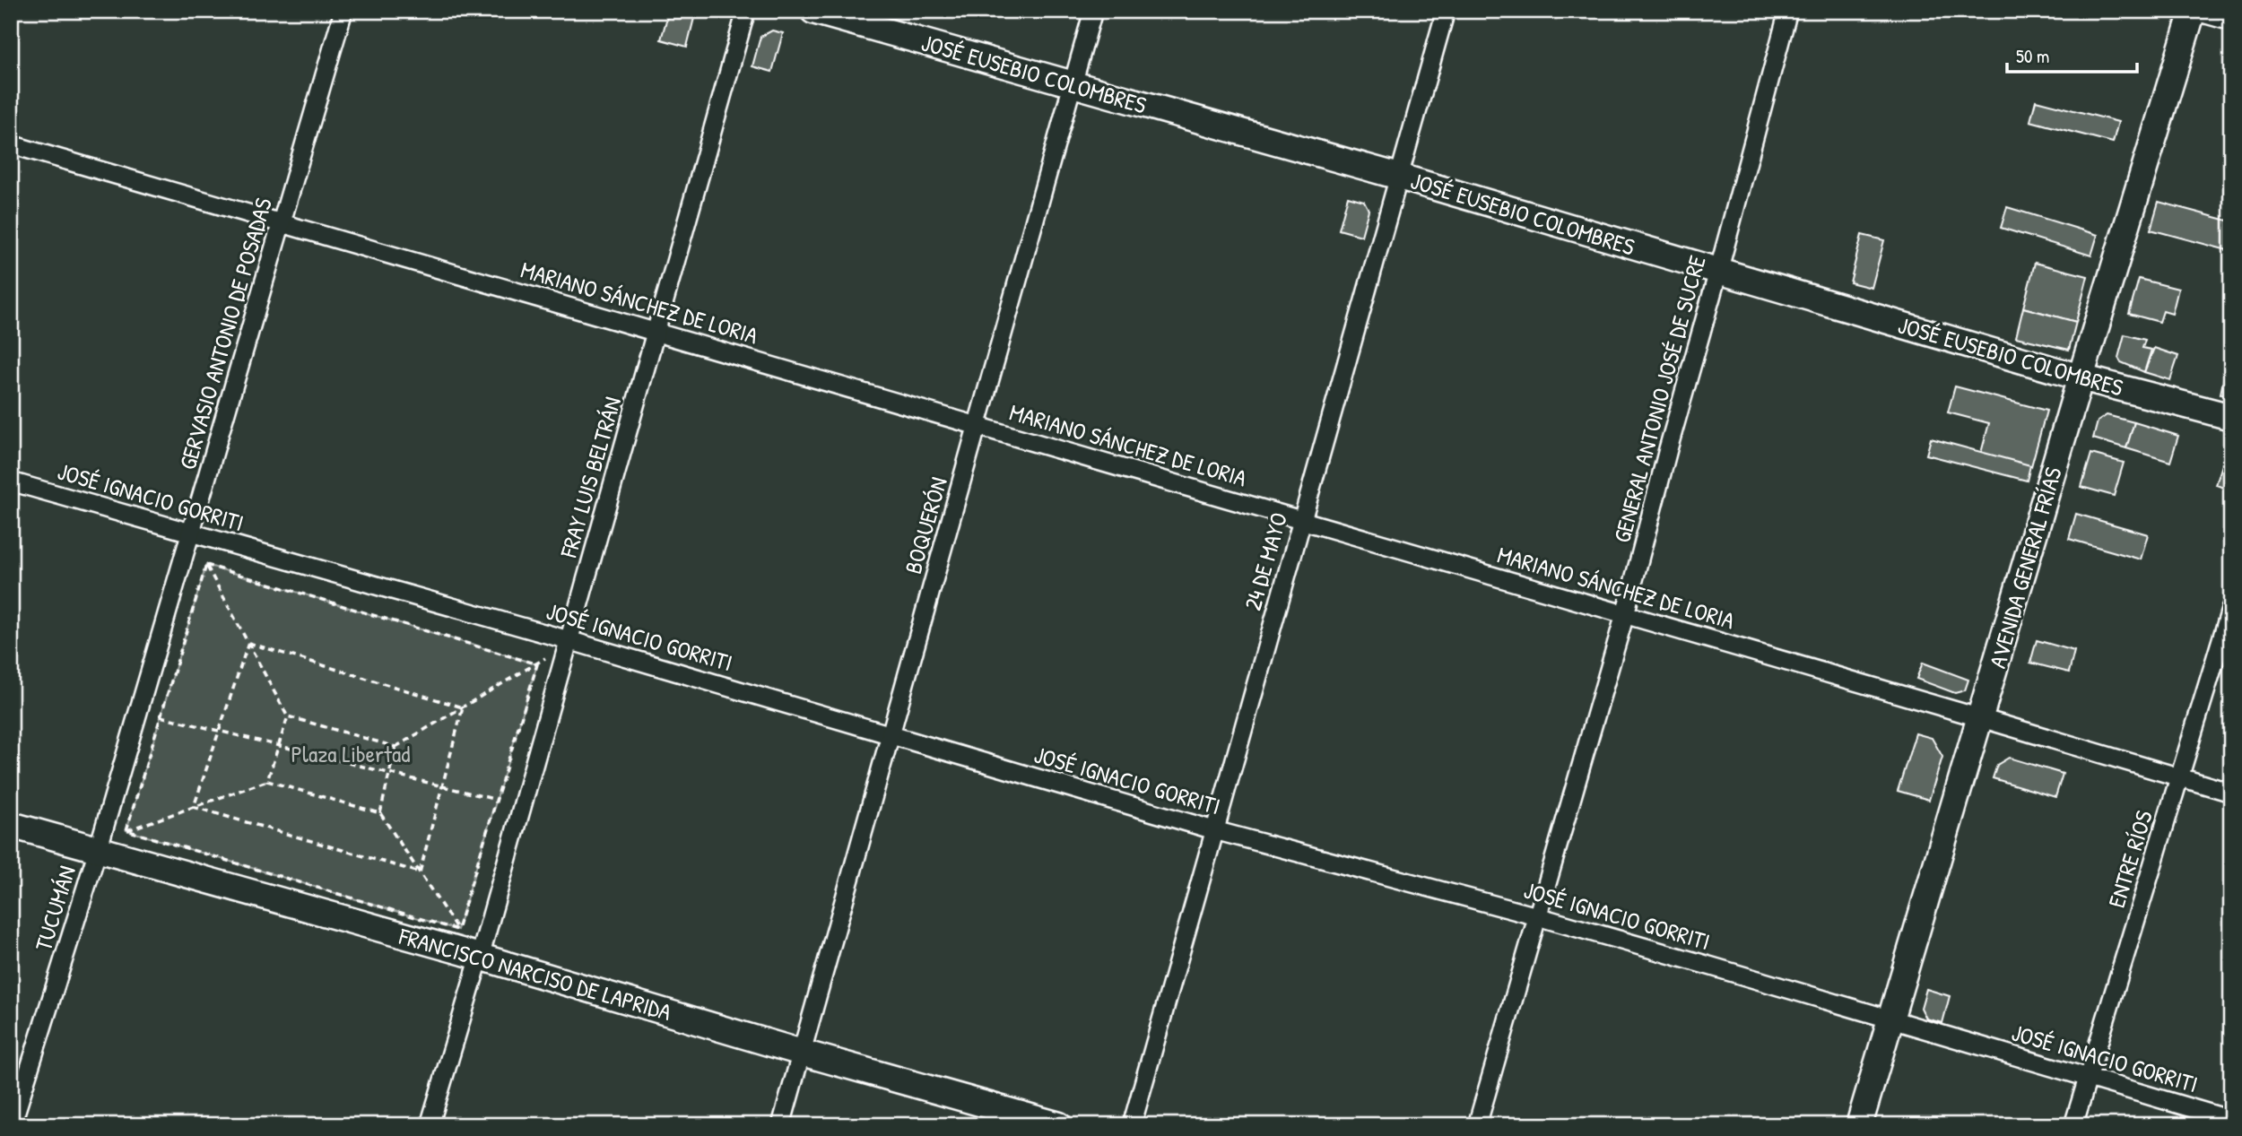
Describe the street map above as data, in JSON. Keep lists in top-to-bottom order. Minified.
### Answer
{"streets":{"street":["JOSÉ EUSEBIO COLOMBRES","MARIANO SÁNCHEZ DE LORIA","GERVASIO ANTONIO DE POSADAS","GENERAL ANTONIO JOSÉ DE SUCRE","FRAY LUIS BELTRÁN","JOSÉ IGNACIO GORRITI","BOQUERÓN","24 DE MAYO","AVENIDA GENERAL FRÍAS","ENTRE RÍOS","TUCUMÁN","FRANCISCO NARCISO DE LAPRIDA"]},"crossings":[["JOSÉ EUSEBIO COLOMBRES","GENERAL ANTONIO JOSÉ DE SUCRE"],["JOSÉ EUSEBIO COLOMBRES","BOQUERÓN"],["JOSÉ EUSEBIO COLOMBRES","24 DE MAYO"],["JOSÉ EUSEBIO COLOMBRES","AVENIDA GENERAL FRÍAS"],["MARIANO SÁNCHEZ DE LORIA","GERVASIO ANTONIO DE POSADAS"],["MARIANO SÁNCHEZ DE LORIA","GENERAL ANTONIO JOSÉ DE SUCRE"],["MARIANO SÁNCHEZ DE LORIA","FRAY LUIS BELTRÁN"],["MARIANO SÁNCHEZ DE LORIA","BOQUERÓN"],["MARIANO SÁNCHEZ DE LORIA","24 DE MAYO"],["MARIANO SÁNCHEZ DE LORIA","AVENIDA GENERAL FRÍAS"],["MARIANO SÁNCHEZ DE LORIA","ENTRE RÍOS"],["GERVASIO ANTONIO DE POSADAS","JOSÉ IGNACIO GORRITI"],["GERVASIO ANTONIO DE POSADAS","TUCUMÁN"],["GERVASIO ANTONIO DE POSADAS","FRANCISCO NARCISO DE LAPRIDA"],["GENERAL ANTONIO JOSÉ DE SUCRE","JOSÉ IGNACIO GORRITI"],["FRAY LUIS BELTRÁN","JOSÉ IGNACIO GORRITI"],["FRAY LUIS BELTRÁN","FRANCISCO NARCISO DE LAPRIDA"],["JOSÉ IGNACIO GORRITI","BOQUERÓN"],["JOSÉ IGNACIO GORRITI","24 DE MAYO"],["JOSÉ IGNACIO GORRITI","AVENIDA GENERAL FRÍAS"],["JOSÉ IGNACIO GORRITI","ENTRE RÍOS"],["BOQUERÓN","FRANCISCO NARCISO DE LAPRIDA"],["TUCUMÁN","FRANCISCO NARCISO DE LAPRIDA"]],"parks":["Plaza Libertad"],"scale_bar":"50 m"}
